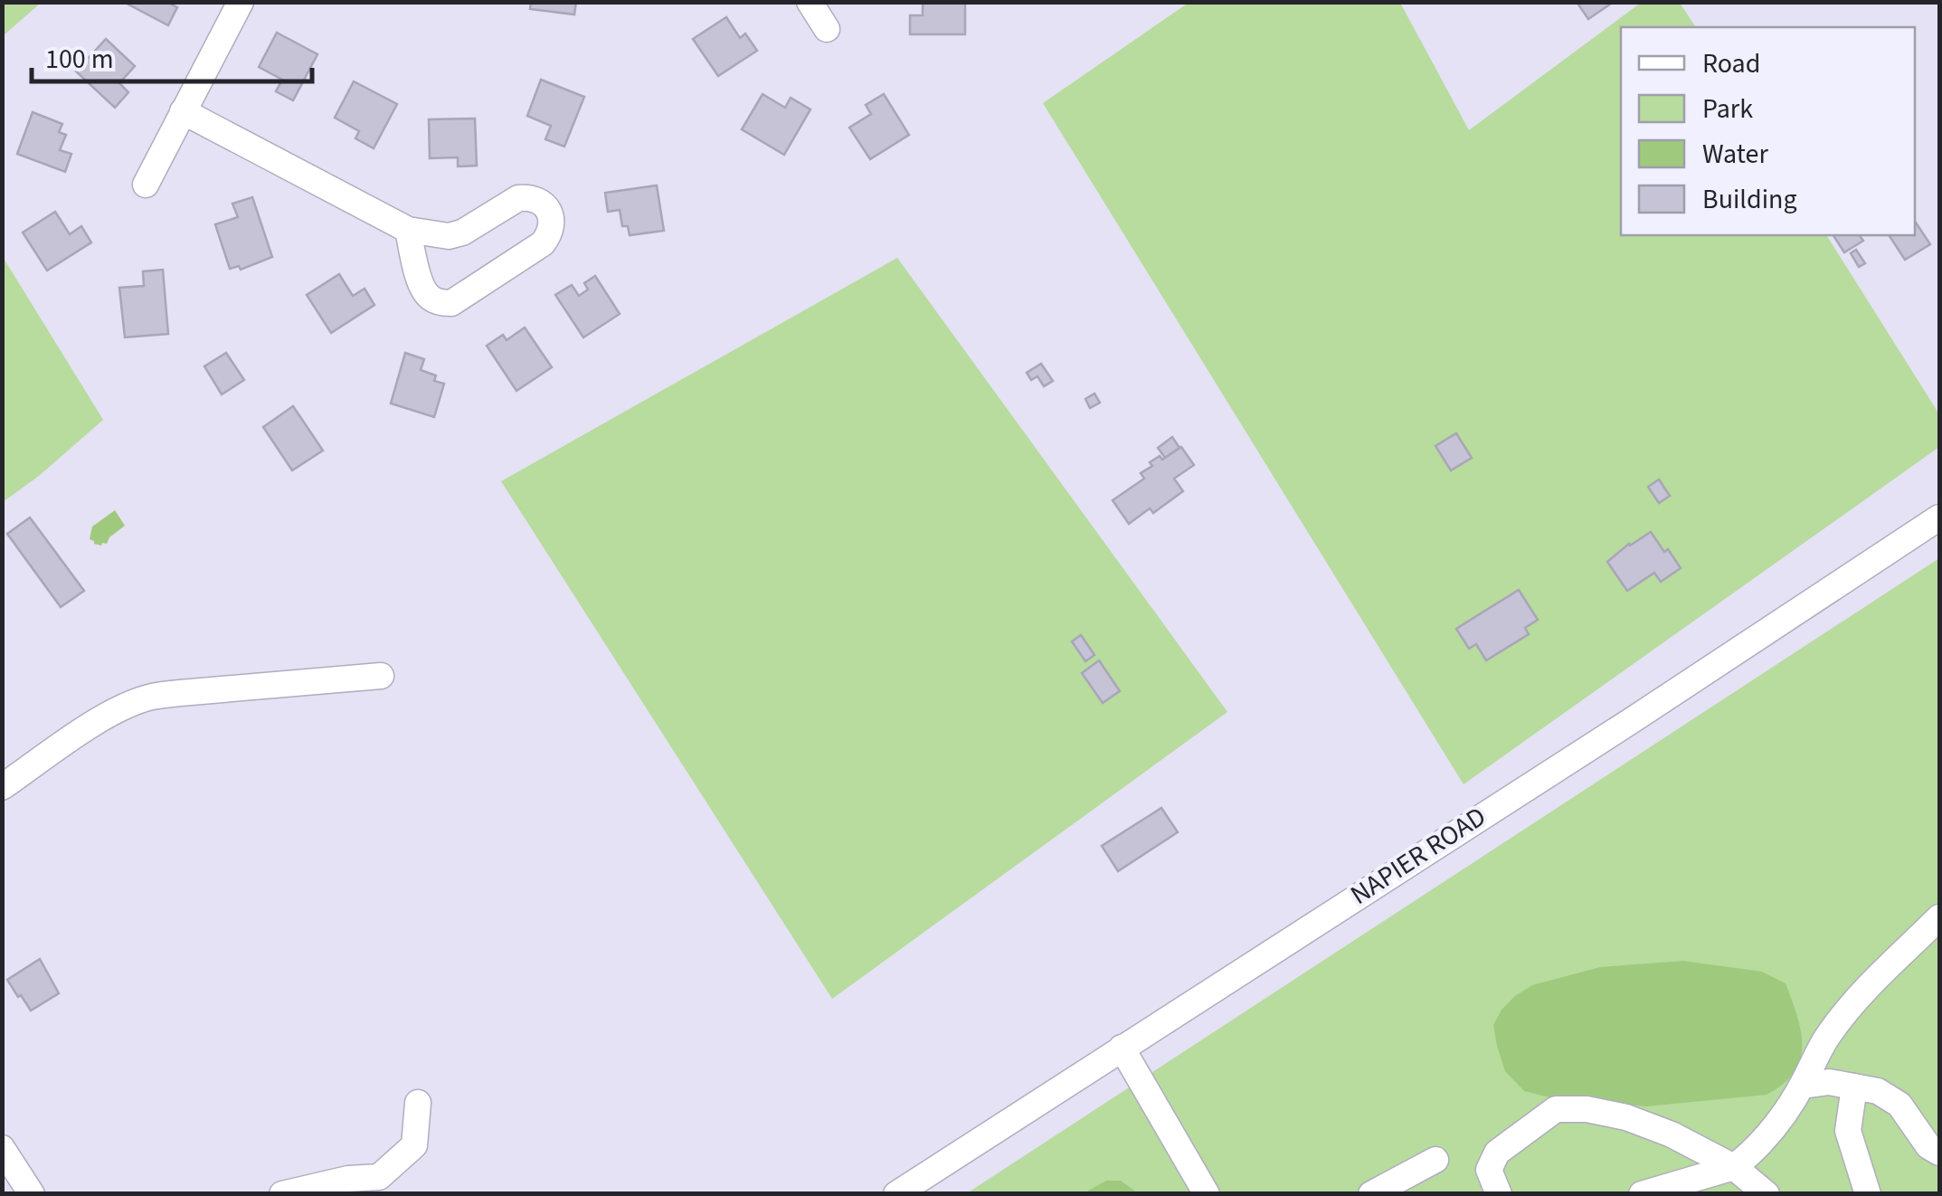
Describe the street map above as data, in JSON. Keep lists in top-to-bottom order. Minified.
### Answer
{"streets":{"street":["NAPIER ROAD"]},"legend":["Road","Park","Water","Building"],"scale_bar":"100 m"}
